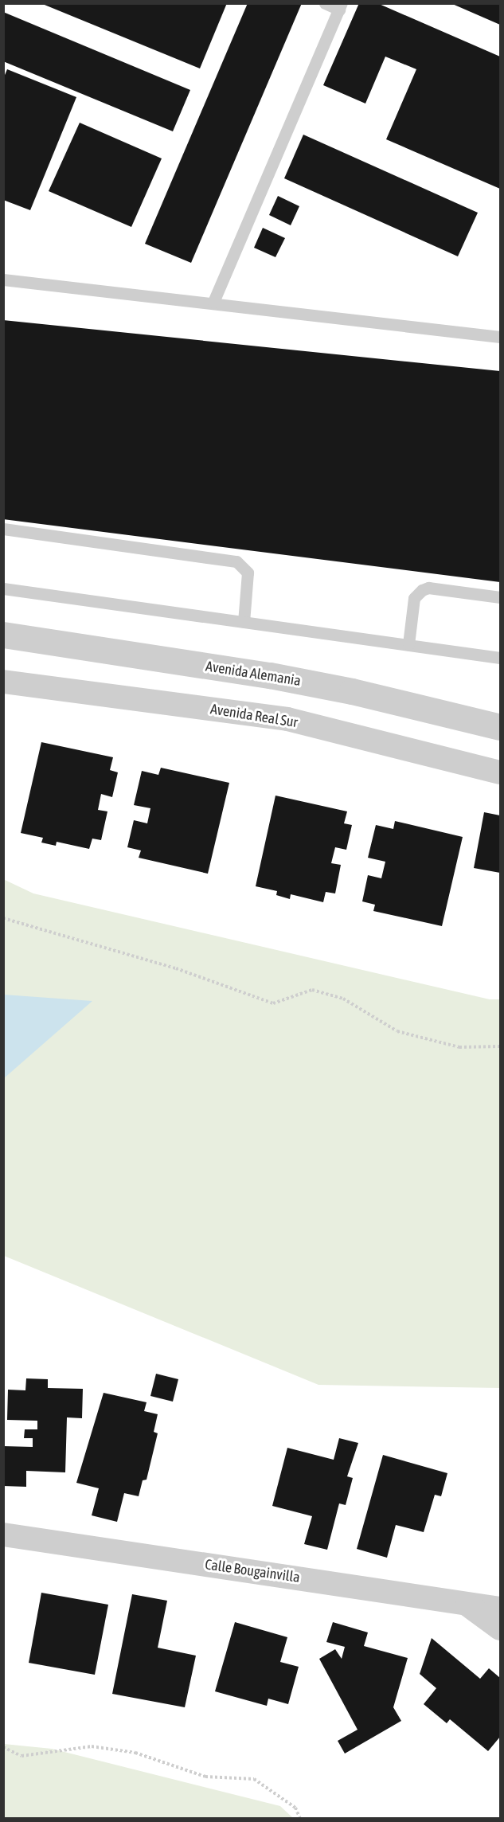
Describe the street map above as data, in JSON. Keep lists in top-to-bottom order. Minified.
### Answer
{"streets":{"street":["Avenida Alemania","Avenida Real Sur","Calle Bougainvilla"]}}
